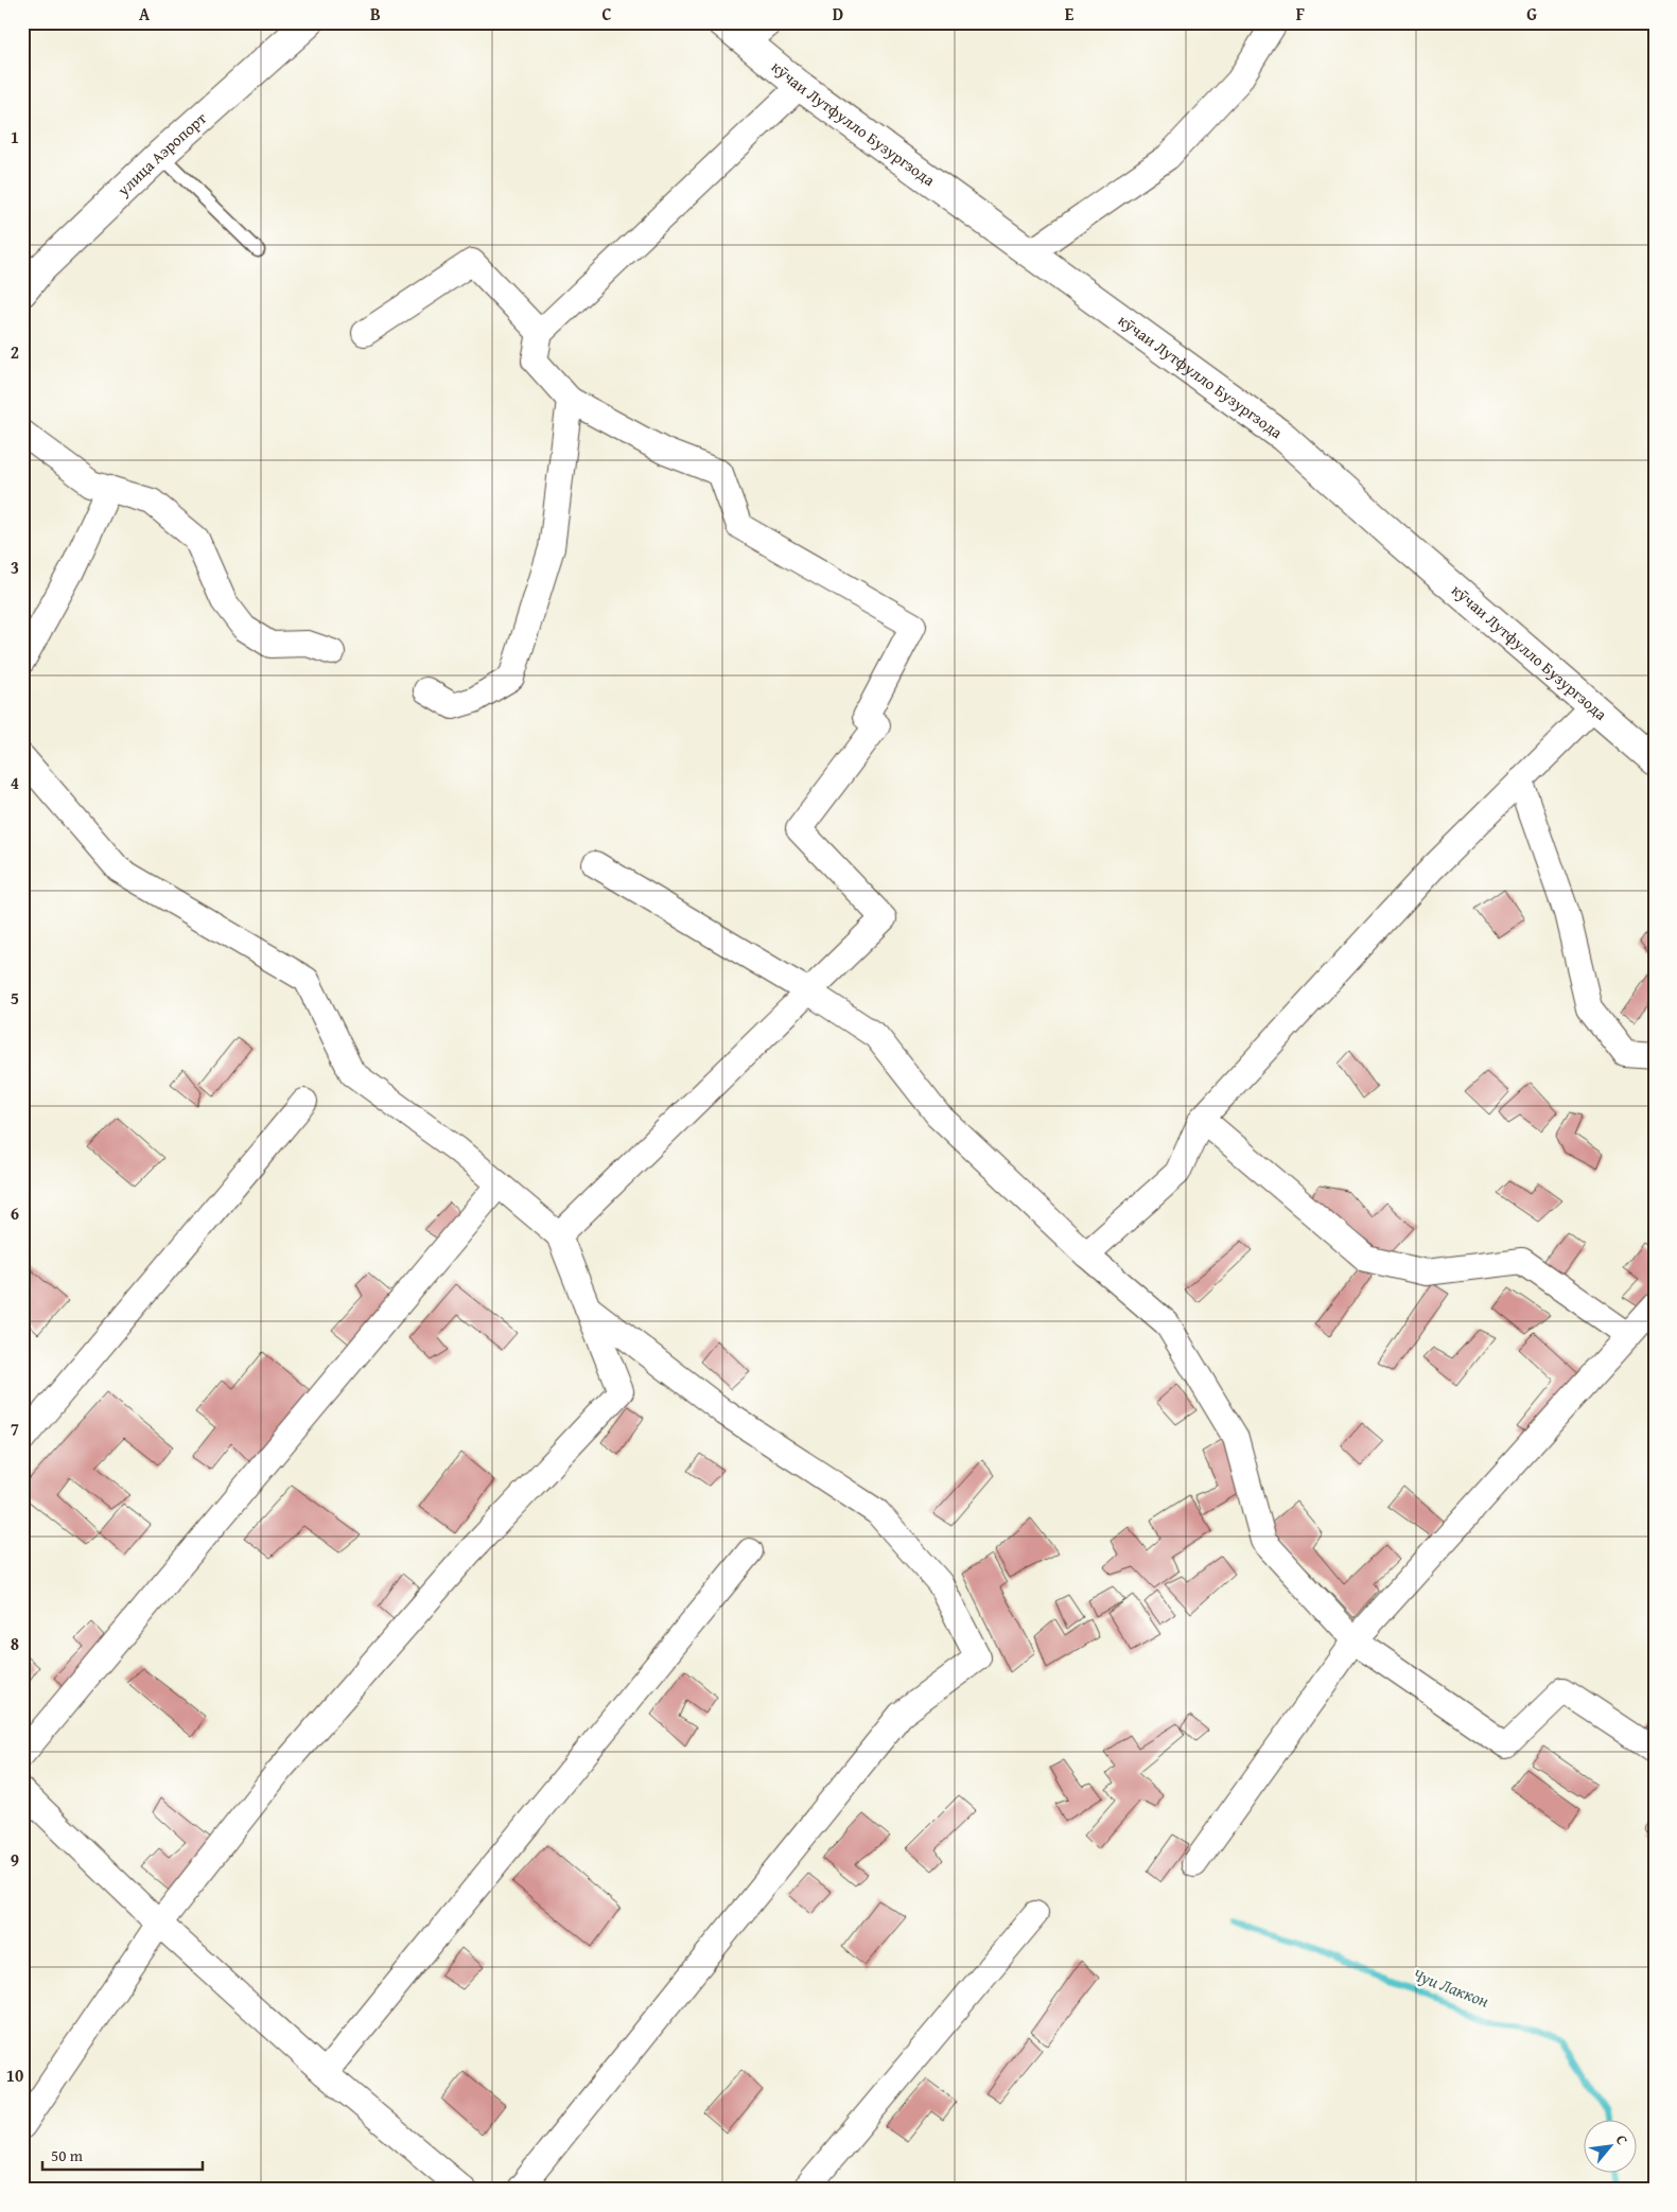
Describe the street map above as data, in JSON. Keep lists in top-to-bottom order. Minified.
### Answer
{"streets":{"main road":["кӯчаи Лутфулло Бузургзода","улица Аэропорт"]},"water":["Чуи Лаккон"],"scale_bar":"50 m","north":"top right","grid":{"columns":["A","B","C","D","E","F","G"],"rows":["1","2","3","4","5","6","7","8","9","10"]}}
